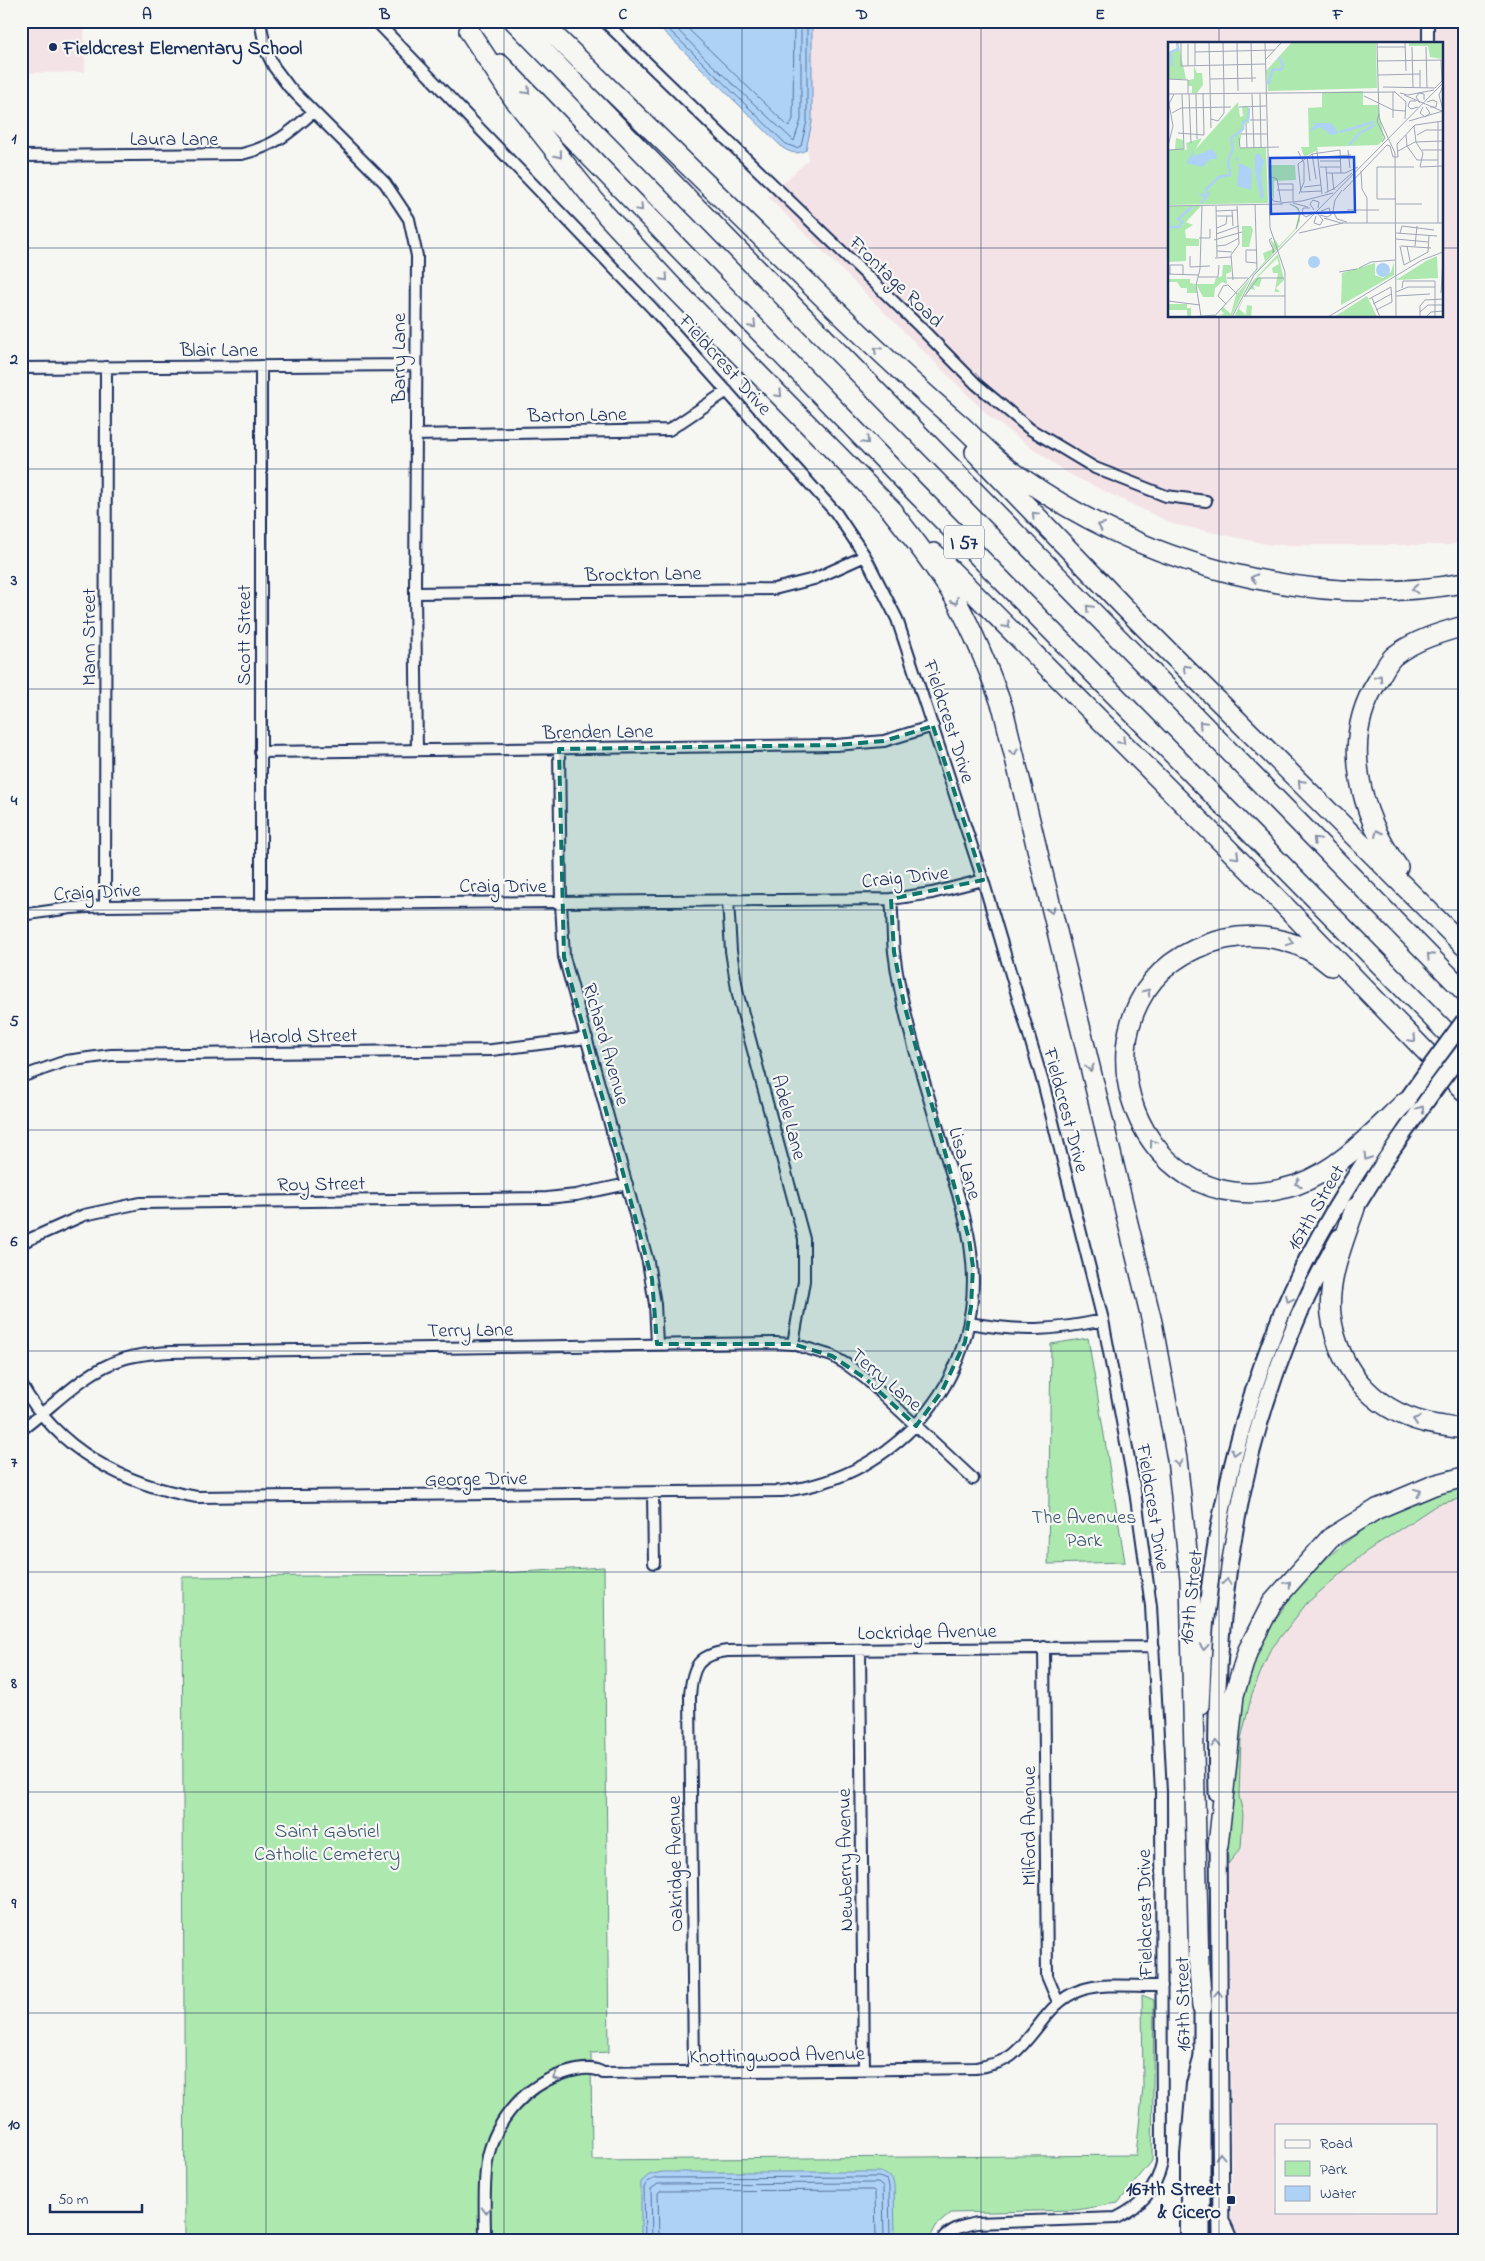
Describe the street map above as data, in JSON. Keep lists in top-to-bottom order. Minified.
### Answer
{"streets":{"highway":["I 57"],"main road":["167th Street"],"street":["Laura Lane","Frontage Road","Blair Lane","Barry Lane","Fieldcrest Drive","Barton Lane","Brockton Lane","Scott Street","Mann Street","Brenden Lane","Craig Drive","Harold Street","Richard Avenue","Adele Lane","Lisa Lane","Roy Street","Terry Lane","George Drive","Lockridge Avenue","Milford Avenue","Newberry Avenue","Oakridge Avenue","Knottingwood Avenue"]},"crossings":[["Laura Lane","Barry Lane"],["Blair Lane","Barry Lane"],["Blair Lane","Scott Street"],["Blair Lane","Mann Street"],["Barry Lane","Barton Lane"],["Barry Lane","Brockton Lane"],["Barry Lane","Brenden Lane"],["Fieldcrest Drive","Barton Lane"],["Fieldcrest Drive","Brockton Lane"],["Fieldcrest Drive","Brenden Lane"],["Fieldcrest Drive","Craig Drive"],["Fieldcrest Drive","Lockridge Avenue"],["Fieldcrest Drive","Knottingwood Avenue"],["I 57","167th Street"],["Scott Street","Brenden Lane"],["Scott Street","Craig Drive"],["Mann Street","Craig Drive"],["Brenden Lane","Richard Avenue"],["Craig Drive","Richard Avenue"],["Craig Drive","Adele Lane"],["Craig Drive","Lisa Lane"],["Harold Street","Richard Avenue"],["Richard Avenue","Roy Street"],["Richard Avenue","Terry Lane"],["Adele Lane","Terry Lane"],["Lisa Lane","Terry Lane"],["Lisa Lane","George Drive"],["Terry Lane","George Drive"],["Lockridge Avenue","Milford Avenue"],["Lockridge Avenue","Newberry Avenue"],["Lockridge Avenue","Oakridge Avenue"],["Milford Avenue","Knottingwood Avenue"],["Newberry Avenue","Knottingwood Avenue"],["Oakridge Avenue","Knottingwood Avenue"]],"parks":["The Avenues Park","Saint Gabriel Catholic Cemetery"],"places":{"other":["Fieldcrest Elementary School"],"transit":["167th Street & Cicero"]},"legend":["Road","Park","Water"],"scale_bar":"50 m","grid":{"columns":["A","B","C","D","E","F"],"rows":["1","2","3","4","5","6","7","8","9","10"]}}
